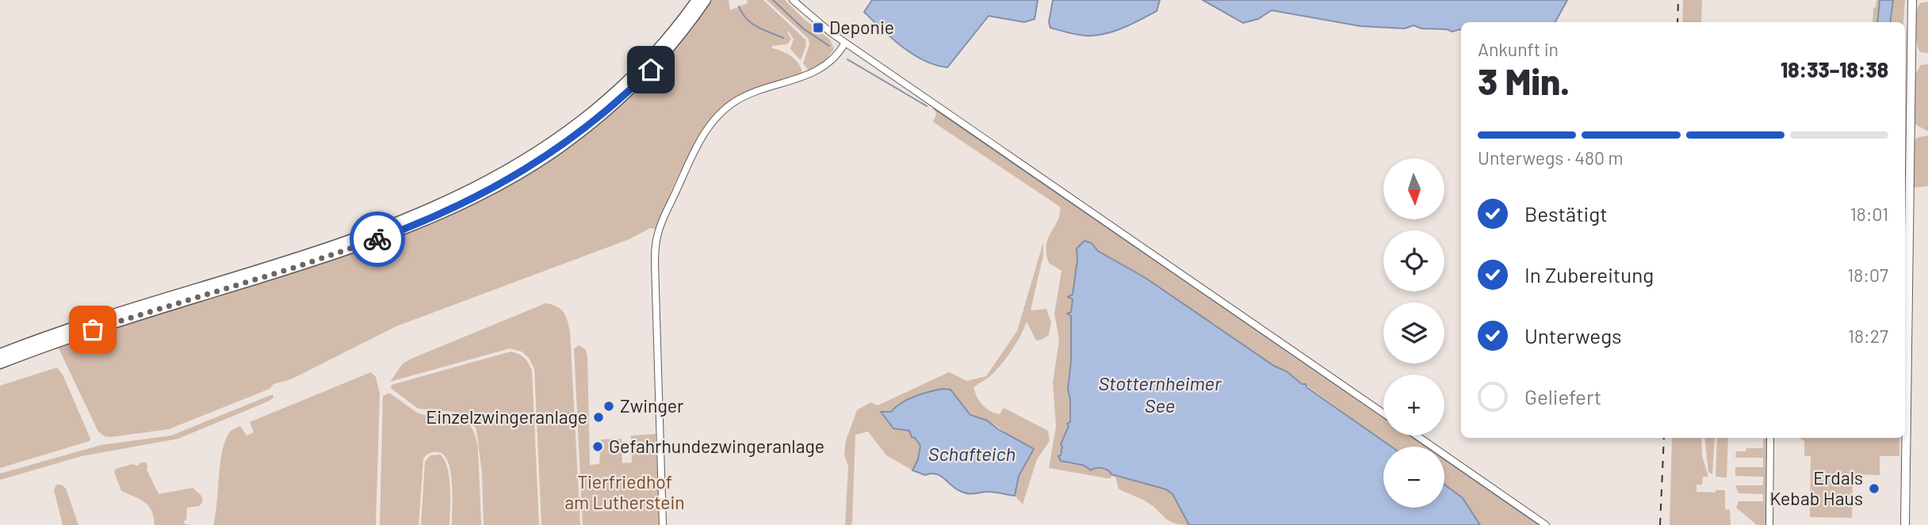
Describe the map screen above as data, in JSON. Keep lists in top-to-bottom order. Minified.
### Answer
{"water":["Stotternheimer See","Schafteich"],"parks":["Tierfriedhof am Lutherstein"],"places":{"transit":["Deponie"],"other":["Zwinger","Einzelzwingeranlage","Gefahrhundezwingeranlage","Erdals Kebab Haus"]},"north":"bottom","page":{"heading":["3 Min.","Ankunft in","18:33–18:38"],"bar":"Unterwegs · 480 m","map_buttons":["+","−"],"list":[["Bestätigt","18:01"],["In Zubereitung","18:07"],["Unterwegs","18:27"],"Geliefert"]}}
